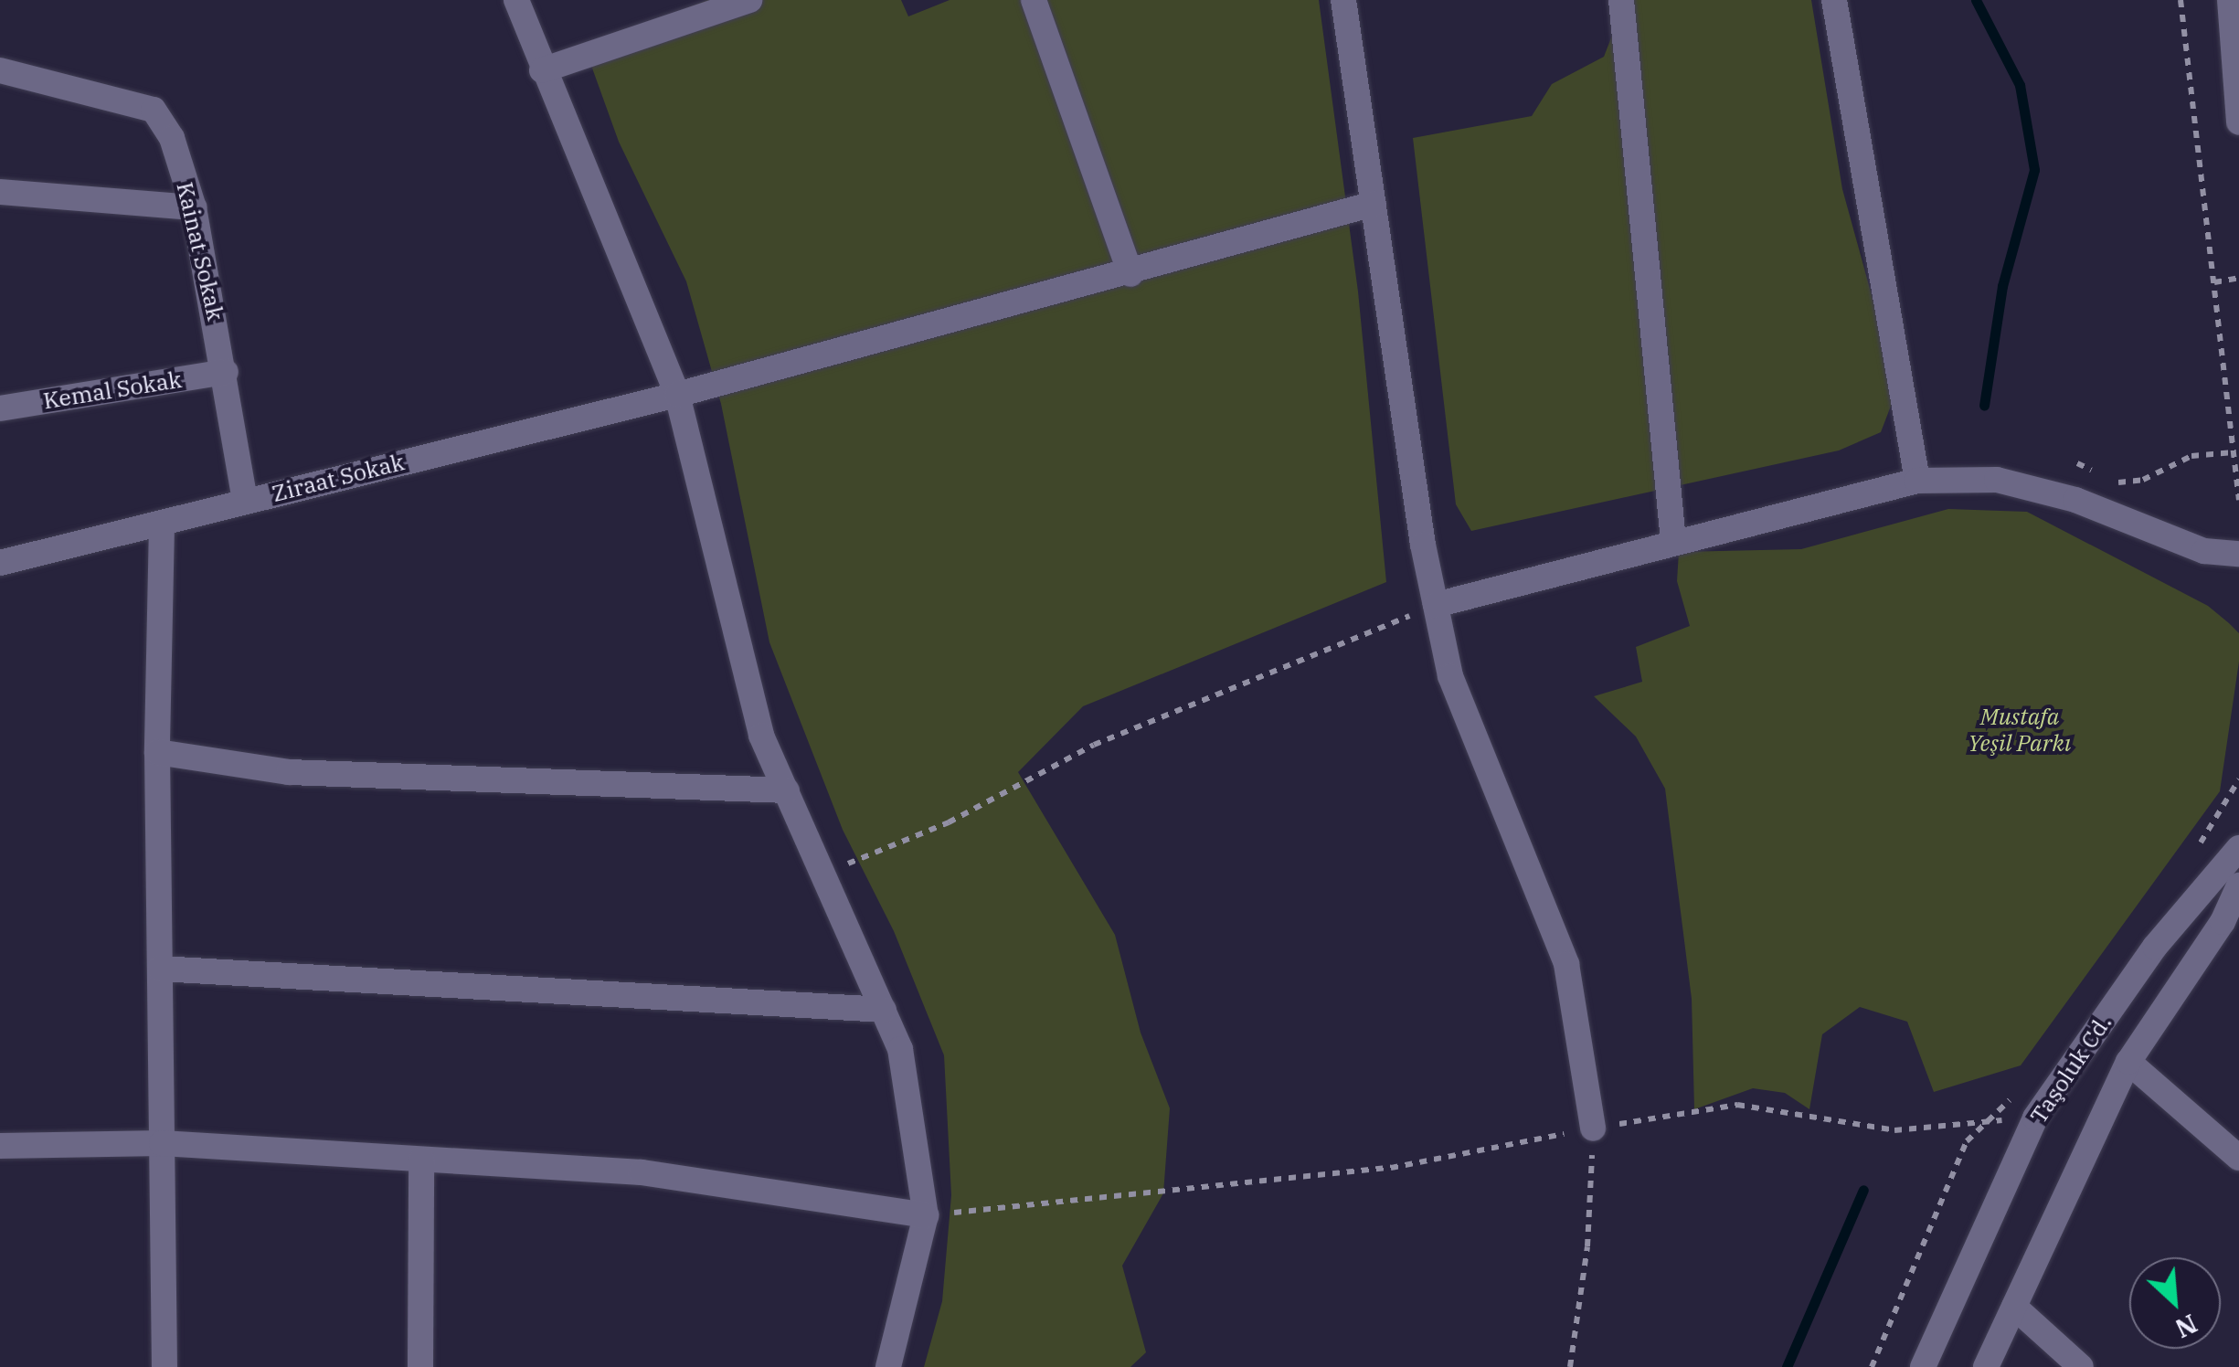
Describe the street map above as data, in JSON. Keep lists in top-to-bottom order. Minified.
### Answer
{"streets":{"street":["Kainat Sokak","Kemal Sokak","Ziraat Sokak","Taşoluk Cd."]},"crossings":[["Kainat Sokak","Kemal Sokak"],["Kainat Sokak","Ziraat Sokak"]],"parks":["Mustafa Yeşil Parkı"],"north":"bottom right"}
